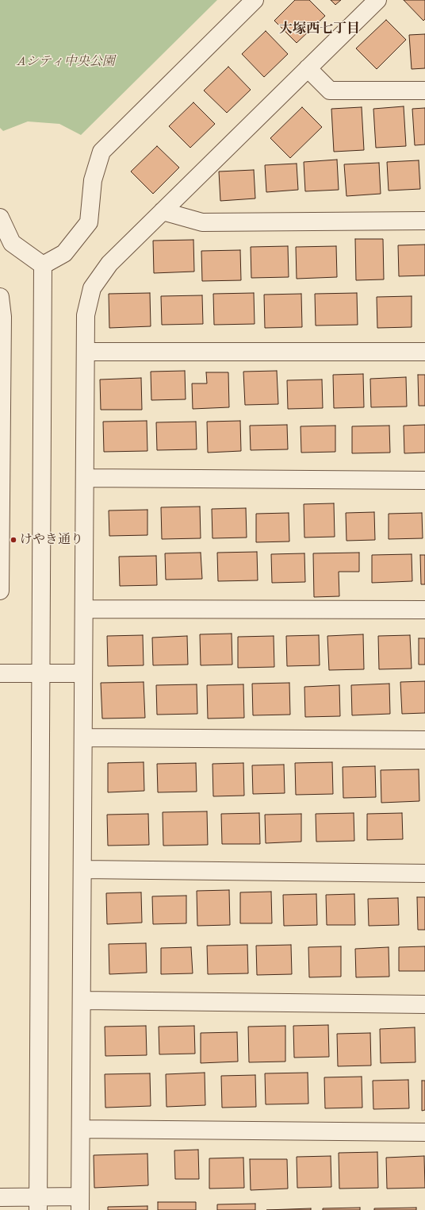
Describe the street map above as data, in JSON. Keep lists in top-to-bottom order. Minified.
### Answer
{"districts":["大塚西七丁目"],"parks":["Aシティ中央公園"],"places":["けやき通り"]}
